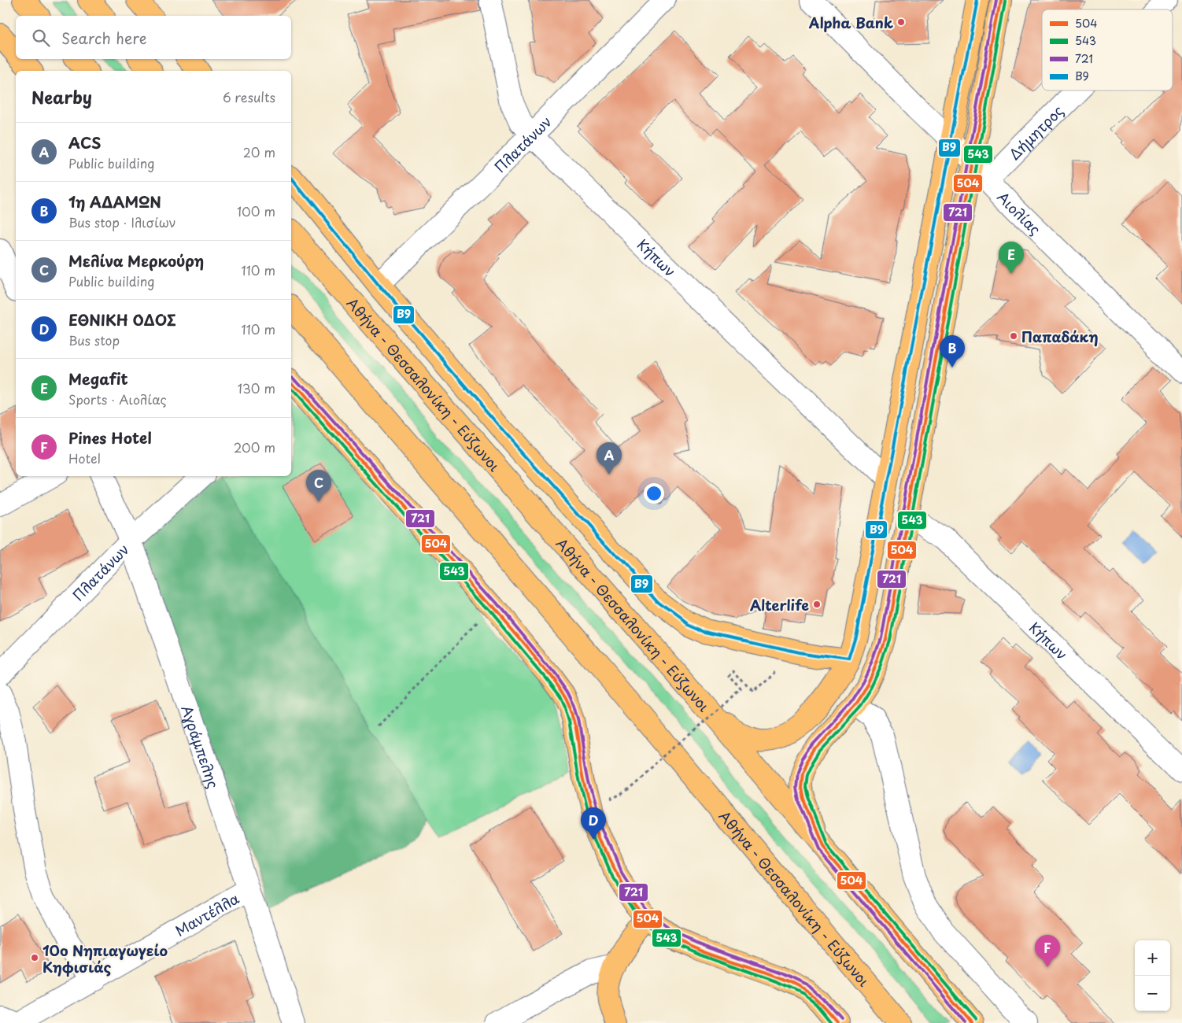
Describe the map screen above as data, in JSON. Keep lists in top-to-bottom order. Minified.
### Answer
{"streets":{"main road":["Αθήνα - Θεσσαλονίκη - Εύζωνοι"],"street":["Δήμητρος","Πλατάνων","Αιολίας","Κήπων","Αγράμπελης","Μαντέλλα"]},"crossings":[["Δήμητρος","Αιολίας"],["Πλατάνων","Κήπων"],["Πλατάνων","Αγράμπελης"],["Αγράμπελης","Μαντέλλα"]],"places":["Alpha Bank","Παπαδάκη","Alterlife","10ο Νηπιαγωγείο Κηφισιάς"],"lines":["transit line 504","transit line 721","transit line Β9","transit line 543"],"legend":["504","543","721","Β9"],"page":{"search":"Search here","heading":["Nearby","6 results"],"list":[{"mark":"A","name":"ACS","note":"Public building","value":"20 m"},{"mark":"B","name":"1η ΑΔΑΜΩΝ","note":"Bus stop · Ιλισίων","value":"100 m"},{"mark":"C","name":"Μελίνα Μερκούρη","note":"Public building","value":"110 m"},{"mark":"D","name":"ΕΘΝΙΚΗ ΟΔΟΣ","note":"Bus stop","value":"110 m"},{"mark":"E","name":"Megafit","note":"Sports · Αιολίας","value":"130 m"},{"mark":"F","name":"Pines Hotel","note":"Hotel","value":"200 m"}],"pins":["E","B","A","C","D","F"],"map_buttons":["+","−"]}}
